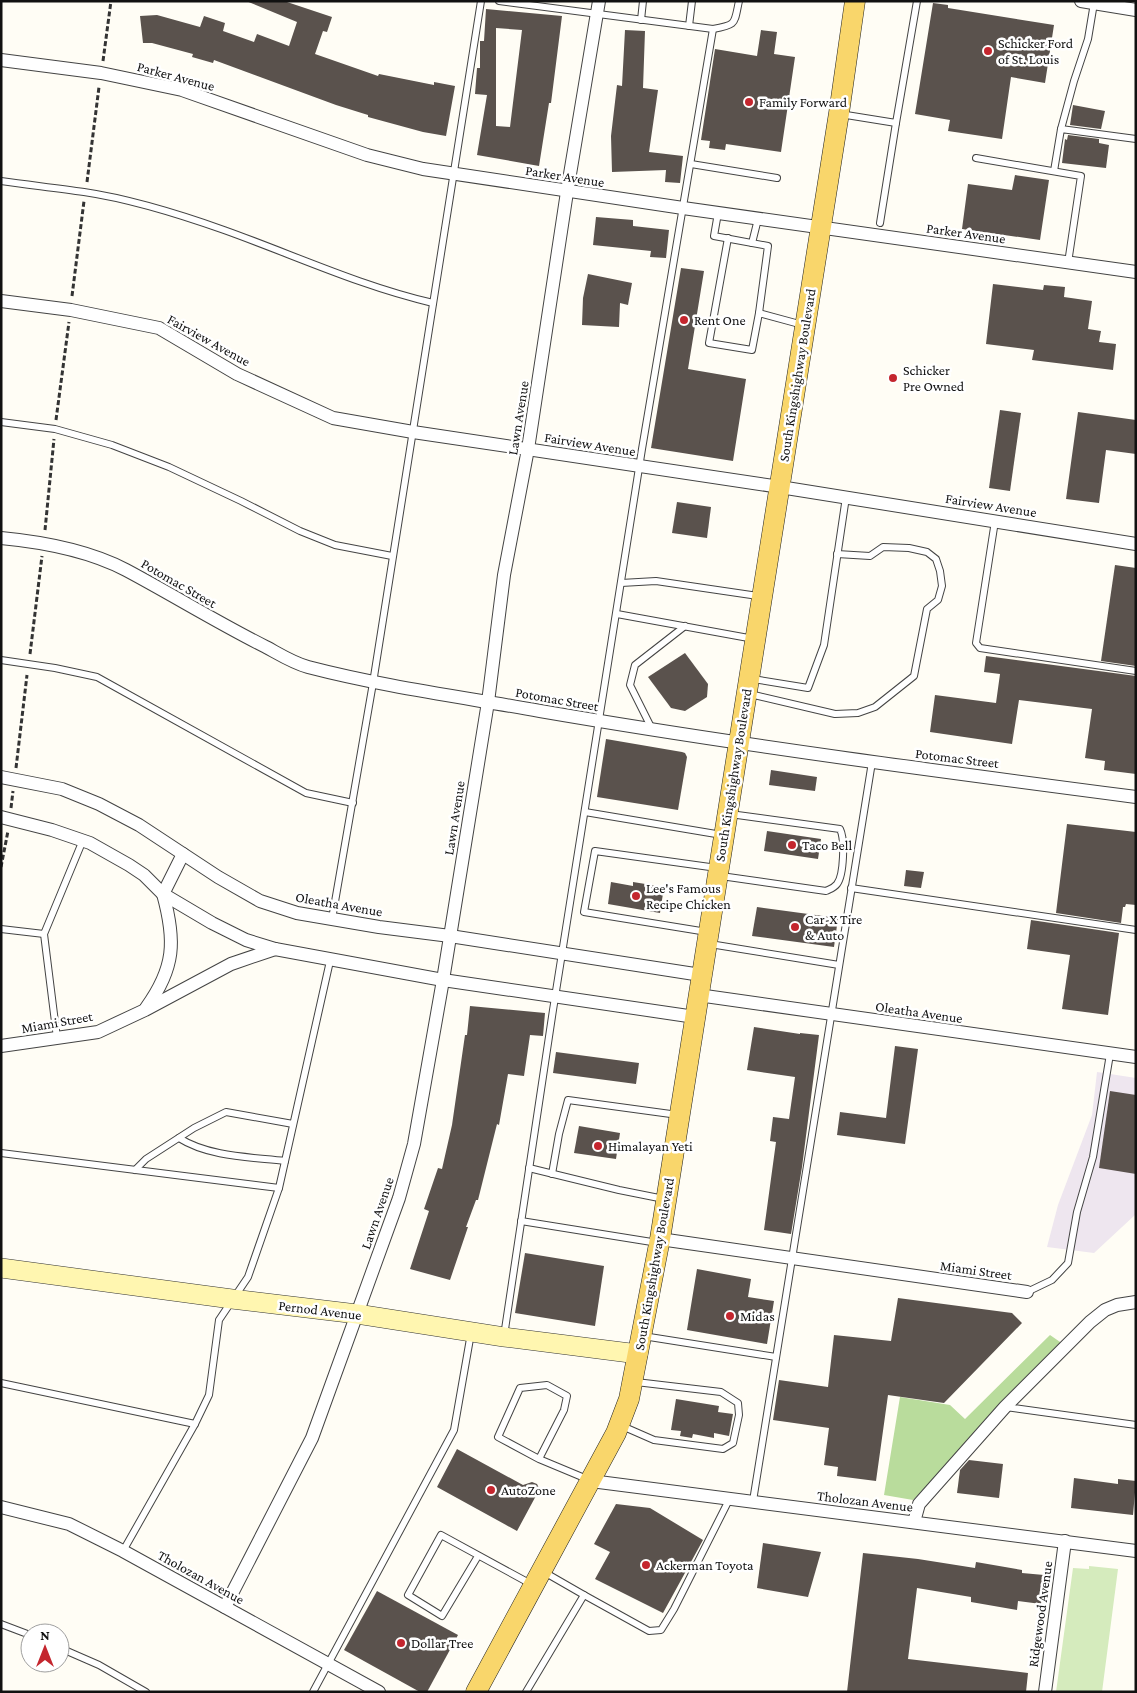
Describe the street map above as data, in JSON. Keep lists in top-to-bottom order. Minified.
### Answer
{"streets":{"main road":["South Kingshighway Boulevard"],"street":["Parker Avenue","Fairview Avenue","Lawn Avenue","Potomac Street","Oleatha Avenue","Miami Street","Pernod Avenue","Tholozan Avenue","Ridgewood Avenue"]},"crossings":[["Parker Avenue","South Kingshighway Boulevard"],["Parker Avenue","Lawn Avenue"],["Fairview Avenue","South Kingshighway Boulevard"],["Fairview Avenue","Lawn Avenue"],["South Kingshighway Boulevard","Potomac Street"],["South Kingshighway Boulevard","Oleatha Avenue"],["South Kingshighway Boulevard","Miami Street"],["South Kingshighway Boulevard","Pernod Avenue"],["South Kingshighway Boulevard","Tholozan Avenue"],["Lawn Avenue","Potomac Street"],["Lawn Avenue","Oleatha Avenue"],["Lawn Avenue","Pernod Avenue"],["Lawn Avenue","Tholozan Avenue"],["Oleatha Avenue","Miami Street"],["Tholozan Avenue","Ridgewood Avenue"]],"places":["Schicker Ford of St. Louis","Family Forward","Rent One","Schicker Pre Owned","Taco Bell","Lee's Famous Recipe Chicken","Car-X Tire & Auto","Himalayan Yeti","Midas","AutoZone","Ackerman Toyota","Dollar Tree"],"north":"top"}
